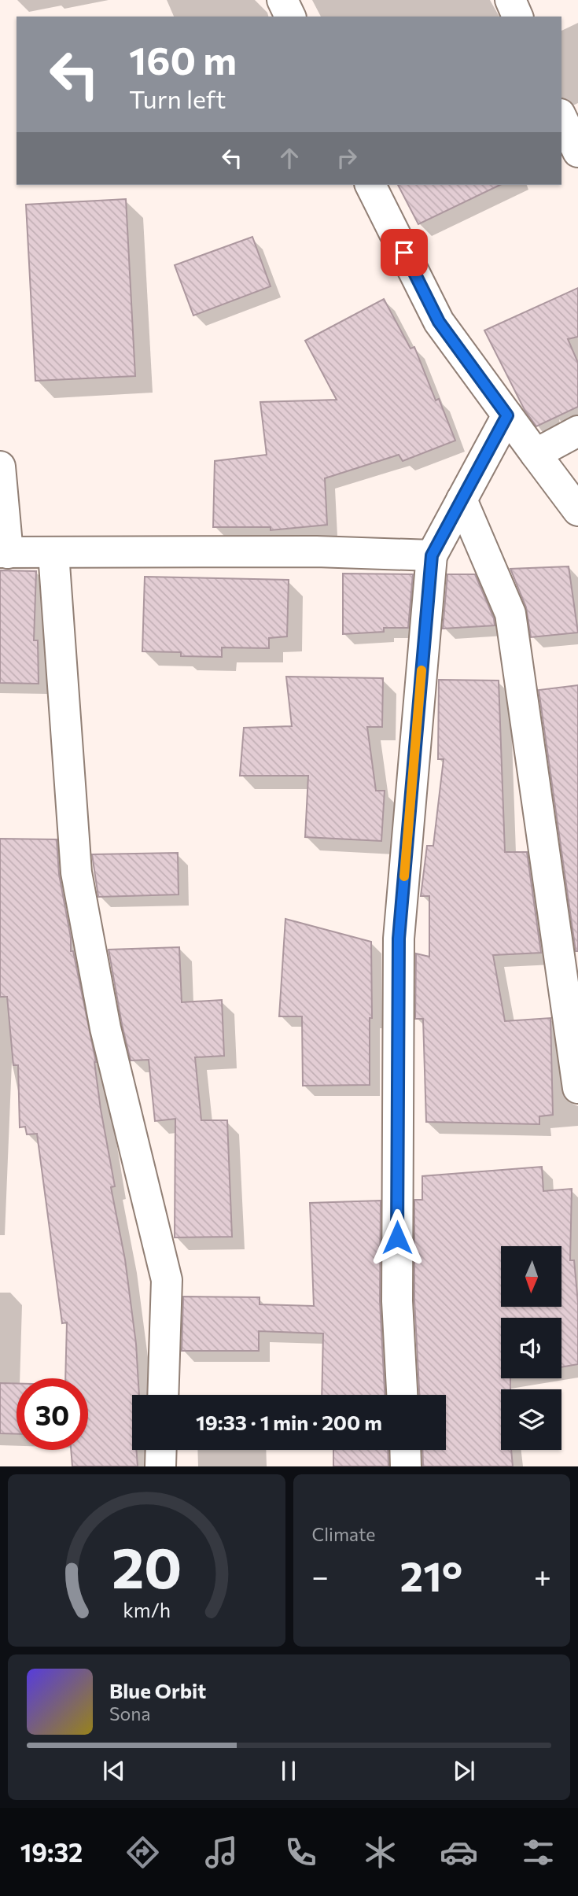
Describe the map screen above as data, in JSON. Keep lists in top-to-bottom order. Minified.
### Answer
{"north":"bottom","page":{"turn":["160 m","Turn left"],"limit":"30","trip":"19:33 · 1 min · 200 m","tile":"Climate","heat":["−","21°","+"],"song":["Blue Orbit","Sona"],"tabs":"19:32","gauge":["20","km/h"]}}
